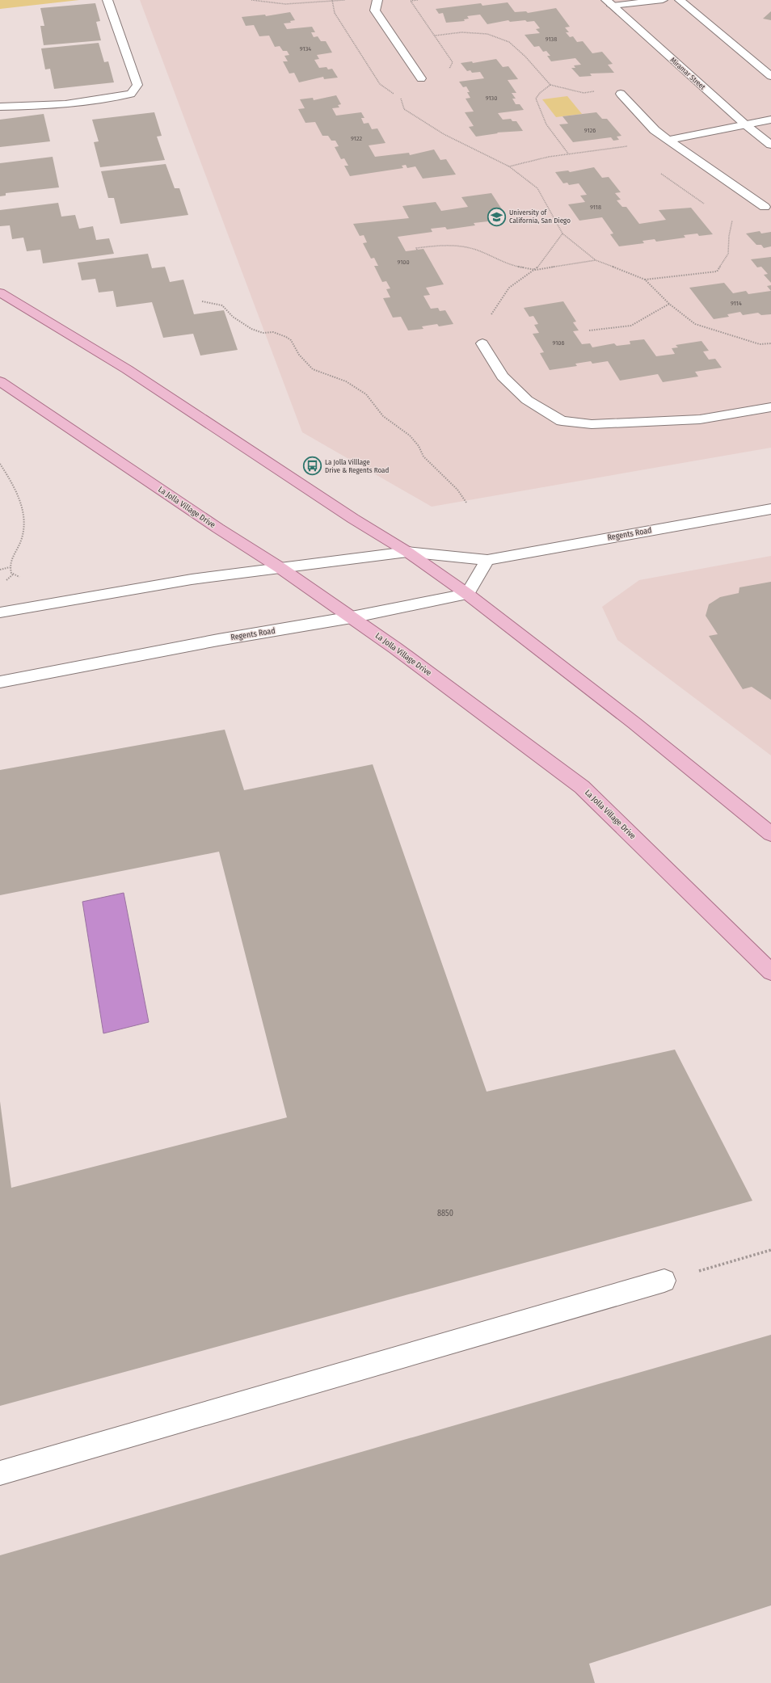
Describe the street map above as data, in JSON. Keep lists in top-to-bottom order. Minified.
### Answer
{"streets":{"main road":["Miramar Street","La Jolla Village Drive","Regents Road"]},"crossings":[["La Jolla Village Drive","Regents Road"]],"places":{"school or university":["University of California, San Diego"],"bus stop":["La Jolla Villlage Drive & Regents Road"]},"house_numbers":["9138","9134","9130","9126","9122","9118","9100","9114","9106","8850"]}
